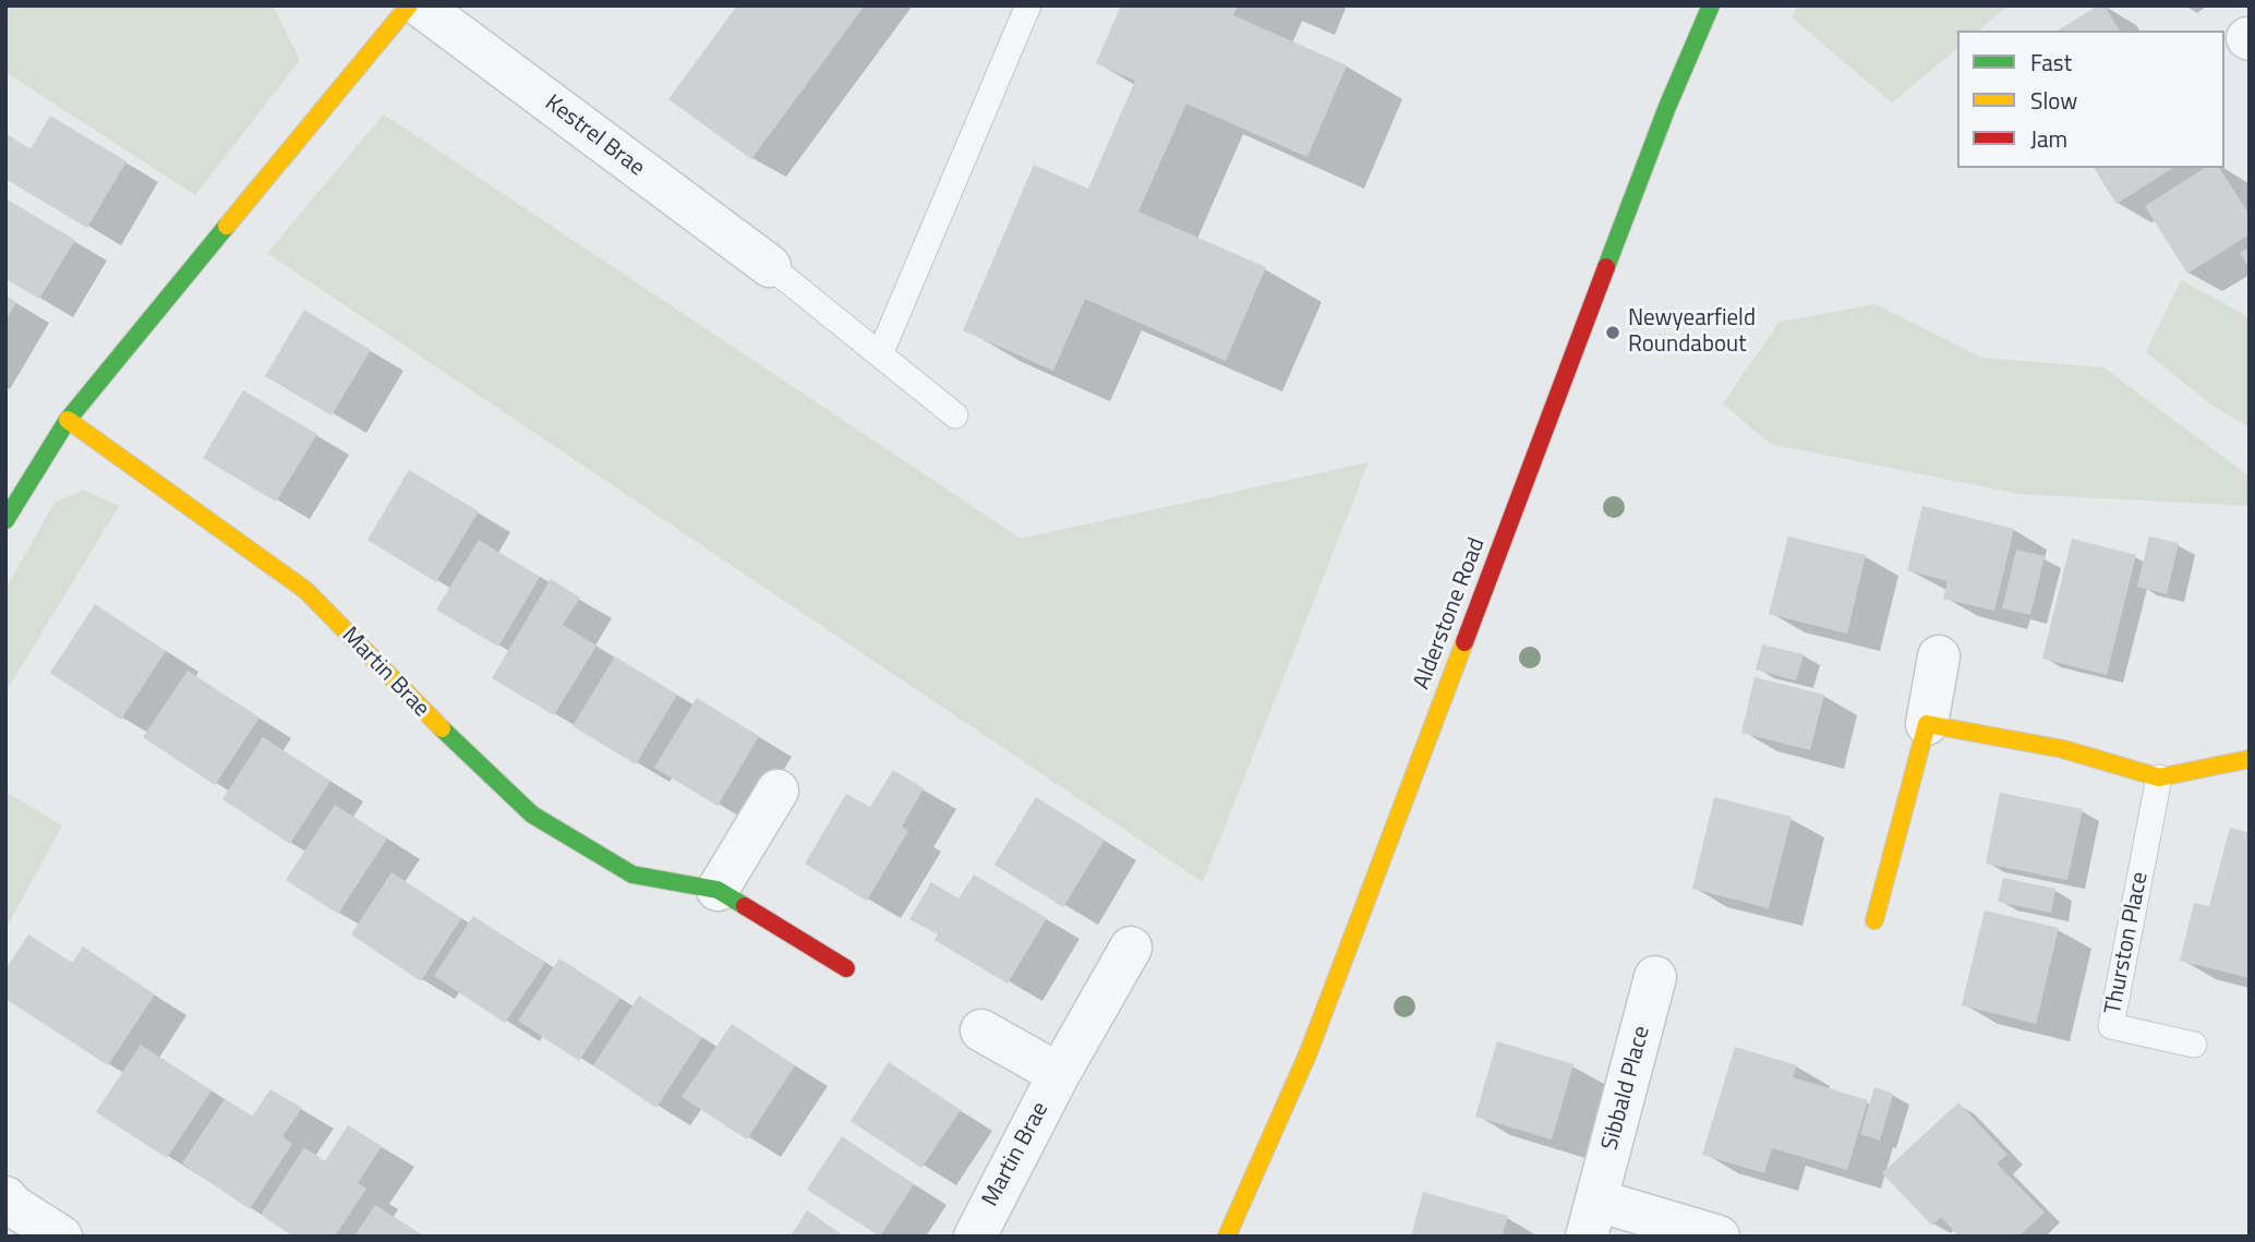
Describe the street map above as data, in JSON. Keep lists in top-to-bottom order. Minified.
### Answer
{"streets":{"street":["Kestrel Brae","Alderstone Road","Martin Brae","Sibbald Place"],"lane":["Thurston Place"]},"places":["Newyearfield Roundabout"],"legend":["Fast","Slow","Jam"]}
